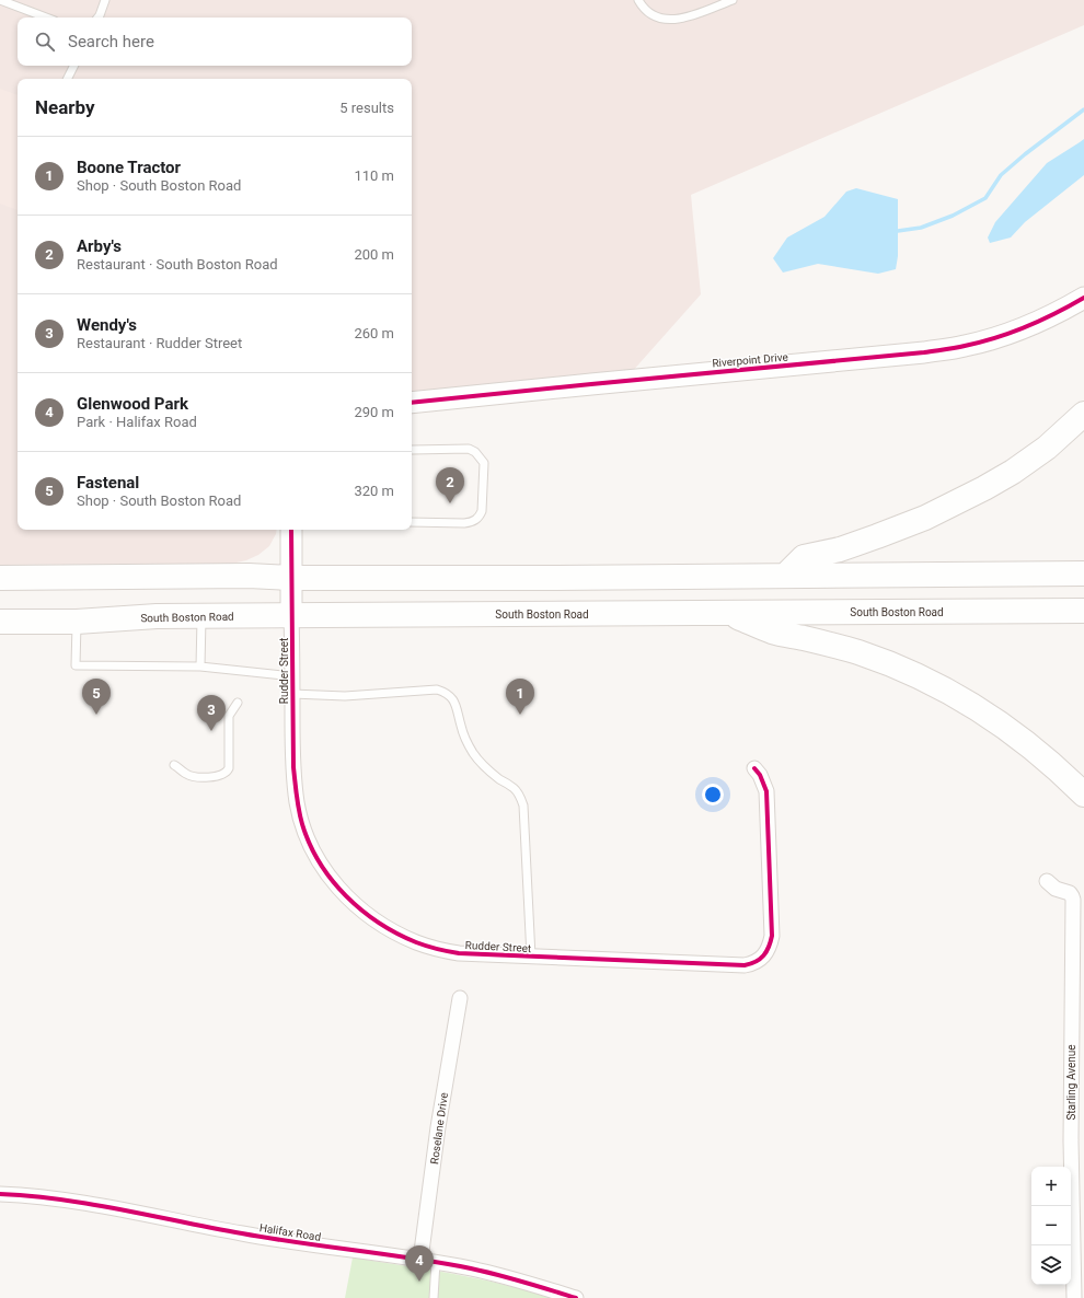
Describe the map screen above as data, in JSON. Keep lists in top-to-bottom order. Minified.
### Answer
{"streets":{"highway":["South Boston Road"],"street":["Riverpoint Drive","Rudder Street","Starling Avenue","Roselane Drive","Halifax Road"]},"crossings":[["South Boston Road","Rudder Street"],["Roselane Drive","Halifax Road"]],"page":{"search":"Search here","heading":["Nearby","5 results"],"list":[{"mark":"1","name":"Boone Tractor","note":"Shop · South Boston Road","value":"110 m"},{"mark":"2","name":"Arby's","note":"Restaurant · South Boston Road","value":"200 m"},{"mark":"3","name":"Wendy's","note":"Restaurant · Rudder Street","value":"260 m"},{"mark":"4","name":"Glenwood Park","note":"Park · Halifax Road","value":"290 m"},{"mark":"5","name":"Fastenal","note":"Shop · South Boston Road","value":"320 m"}],"pins":["2","1","5","3","4"],"map_buttons":["+","−"]}}
